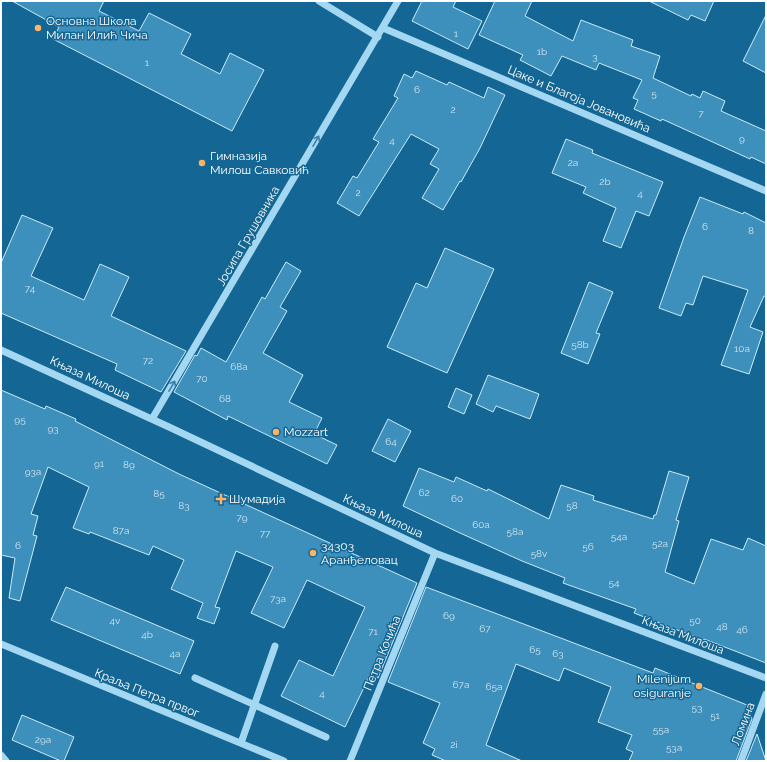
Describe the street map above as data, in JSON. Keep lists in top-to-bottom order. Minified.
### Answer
{"streets":{"street":["Цаке и Благоја Јовановића","Јосипа Грушовника","Књаза Милоша","Петра Кочића","Краља Петра првог","Ломина"]},"crossings":[["Цаке и Благоја Јовановића","Јосипа Грушовника"],["Јосипа Грушовника","Књаза Милоша"],["Књаза Милоша","Петра Кочића"]],"one_way":["Јосипа Грушовника"],"places":{"other":["Основна Школа Милан Илић Чича","Гимназија Милош Савковић","Mozzart","34303 Аранђеловац","Milenijum osiguranje"],"health":["Шумадија"]},"house_numbers":["1","1b","3","1","6","5","2","7","9","4","2a","2b","2","4","6","8","74","58b","10a","72","68a","70","68","95","93","64","91","89","93a","62","85","60","83","58","79","60a","87a","58a","77","54a","52a","6","56","58v","54","73a","69","4v","50","48","67","46","71","4b","65","4a","63","67a","65a","4","53","51","55a","29a","2i","53a"]}
